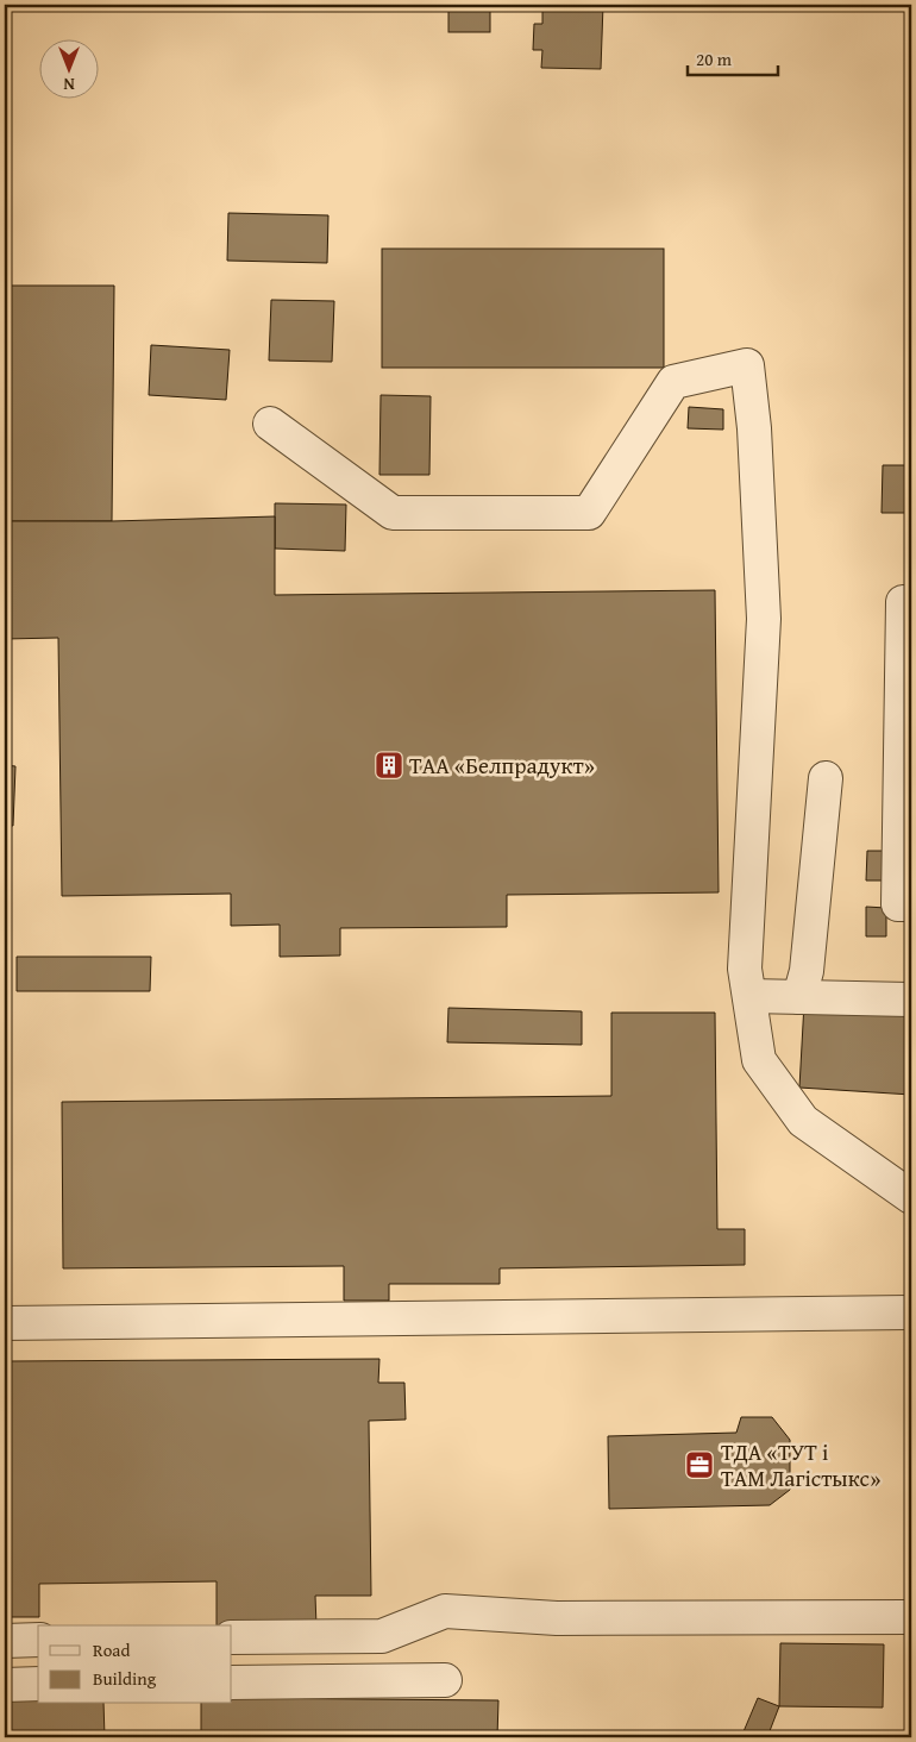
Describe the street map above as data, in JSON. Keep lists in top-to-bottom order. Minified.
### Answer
{"places":{"building":["ТАА «Белпрадукт»"],"office":["ТДА «ТУТ і ТАМ Лагістыкс»"]},"legend":["Road","Building"],"scale_bar":"20 m","north":"bottom"}
